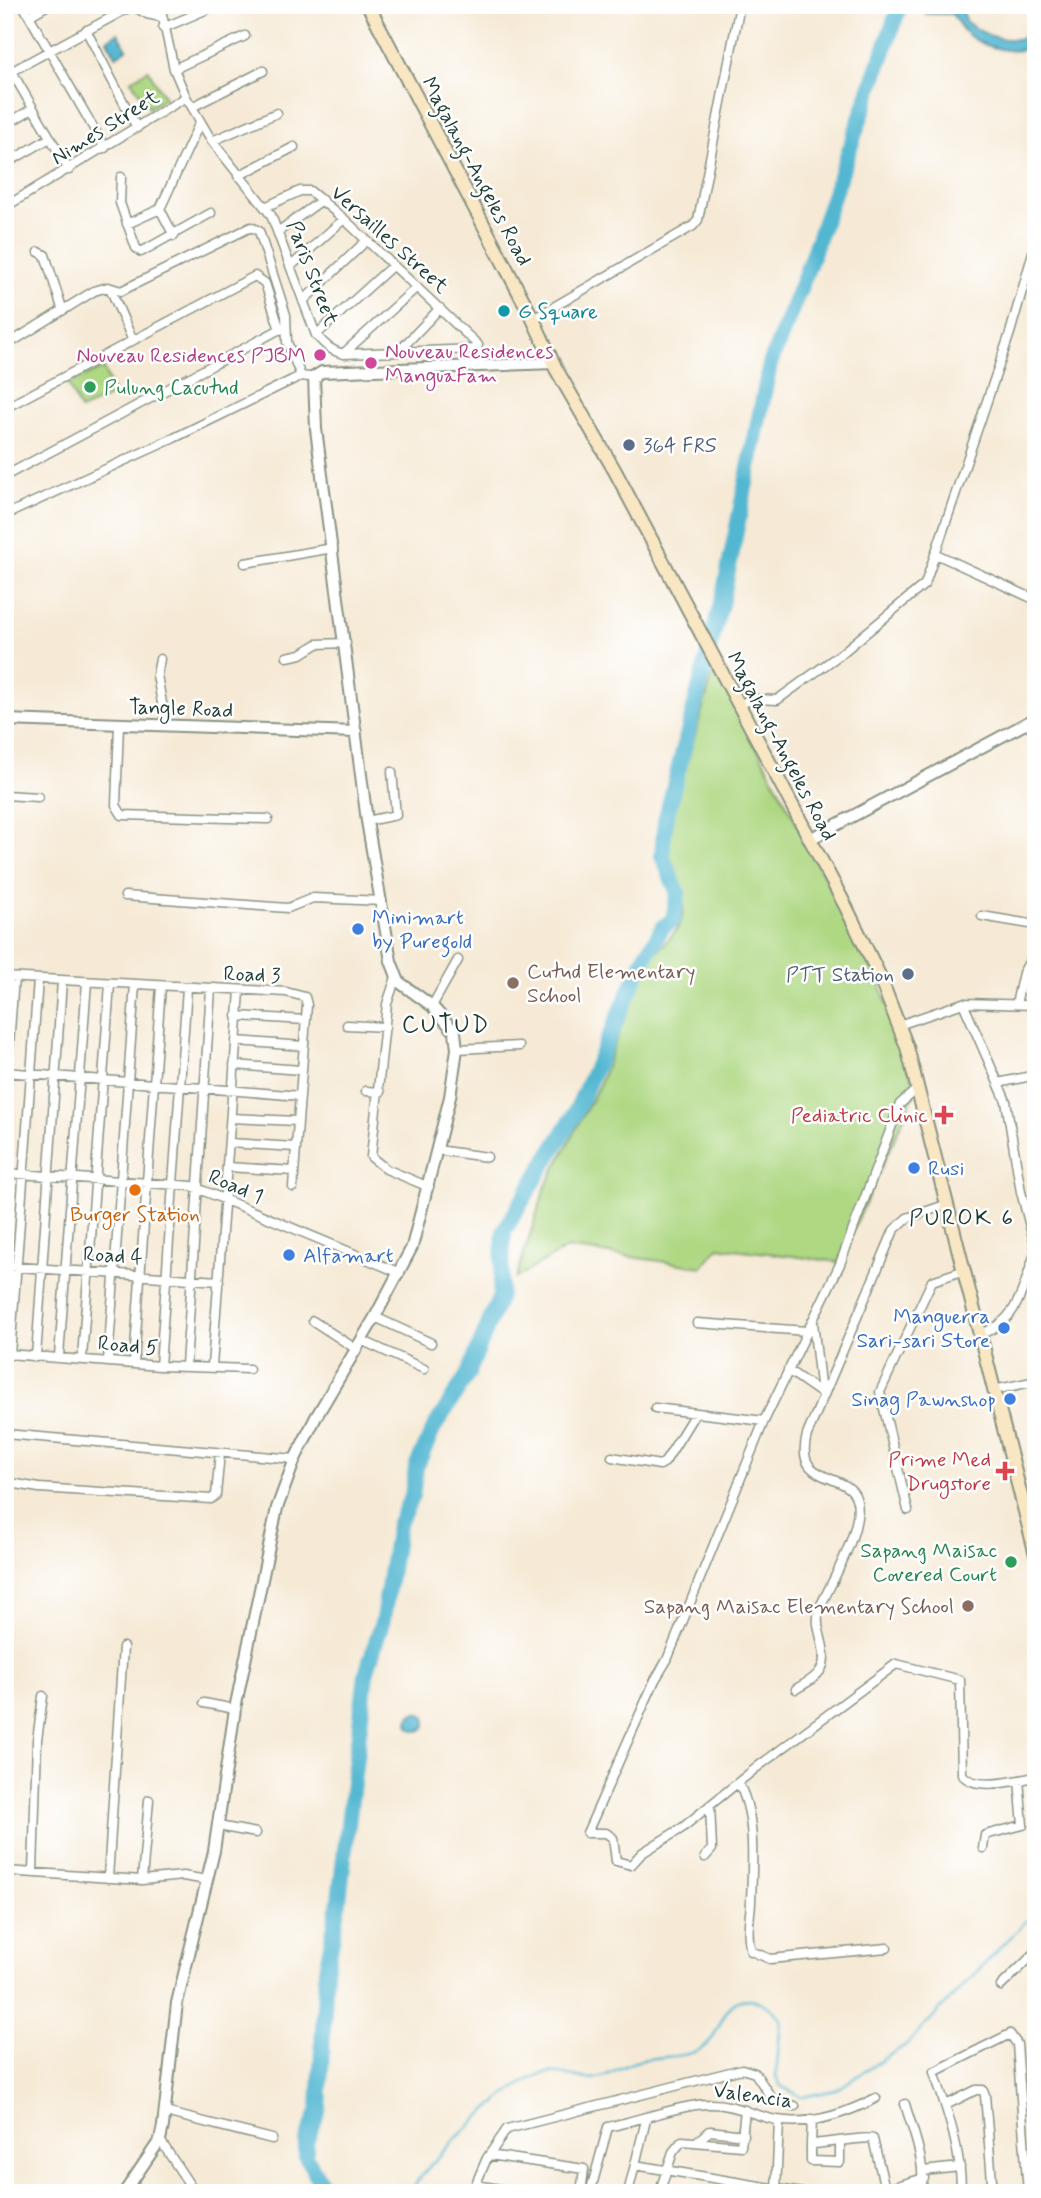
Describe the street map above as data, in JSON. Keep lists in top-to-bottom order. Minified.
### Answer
{"streets":{"main road":["Magalang-Angeles Road"],"street":["Nimes Street","Versailles Street","Paris Street","Tangle Road","Road 3","Road 1","Road 4","Road 5","Valencia"]},"crossings":[["Nimes Street","Paris Street"],["Versailles Street","Paris Street"]],"districts":["CUTUD","PUROK 6"],"places":{"other":["G Square","Nouveau Residences PJBM","Nouveau Residences ManguaFam","Pulung Cacutud","364 FRS","Minimart by Puregold","PTT Station","Cutud Elementary School","Rusi","Burger Station","Alfamart","Manguerra Sari-sari Store","Sinag Pawnshop","Sapang Maisac Covered Court","Sapang Maisac Elementary School"],"health":["Pediatric Clinic","Prime Med Drugstore"]}}
